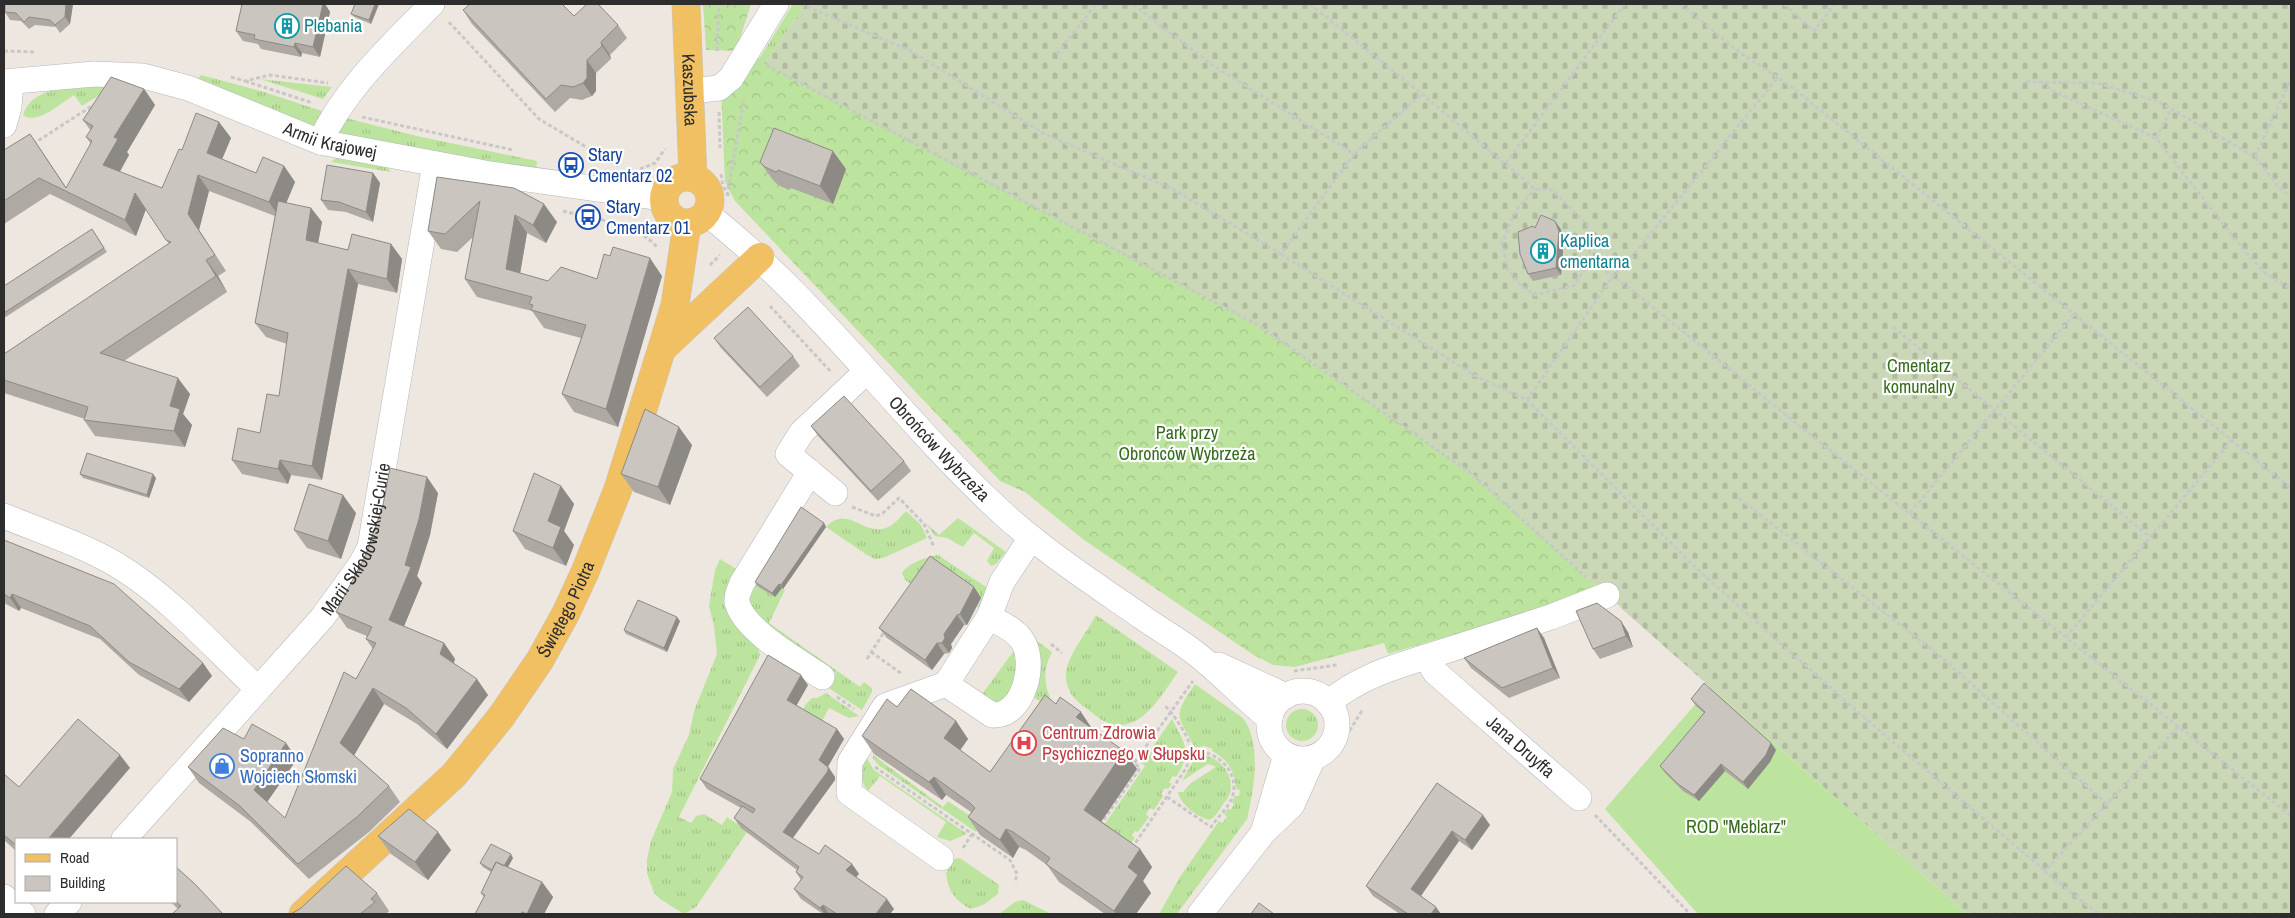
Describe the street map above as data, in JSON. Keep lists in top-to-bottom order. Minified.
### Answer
{"streets":{"main road":["Kaszubska","Świętego Piotra"],"street":["Armii Krajowej","Obrońców Wybrzeża","Marii Skłodowskiej-Curie","Jana Druyffa"]},"crossings":[["Kaszubska","Armii Krajowej"],["Kaszubska","Obrońców Wybrzeża"],["Kaszubska","Świętego Piotra"],["Armii Krajowej","Obrońców Wybrzeża"],["Armii Krajowej","Marii Skłodowskiej-Curie"],["Armii Krajowej","Świętego Piotra"],["Obrońców Wybrzeża","Świętego Piotra"]],"parks":["Cmentarz komunalny","Park przy Obrońców Wybrzeża","ROD \"Meblarz\""],"places":{"building":["Plebania","Kaplica cmentarna"],"bus stop":["Stary Cmentarz 02","Stary Cmentarz 01"],"hospital":["Centrum Zdrowia Psychicznego w Słupsku"],"shop":["Sopranno Wojciech Słomski"]},"legend":["Road","Building"]}
